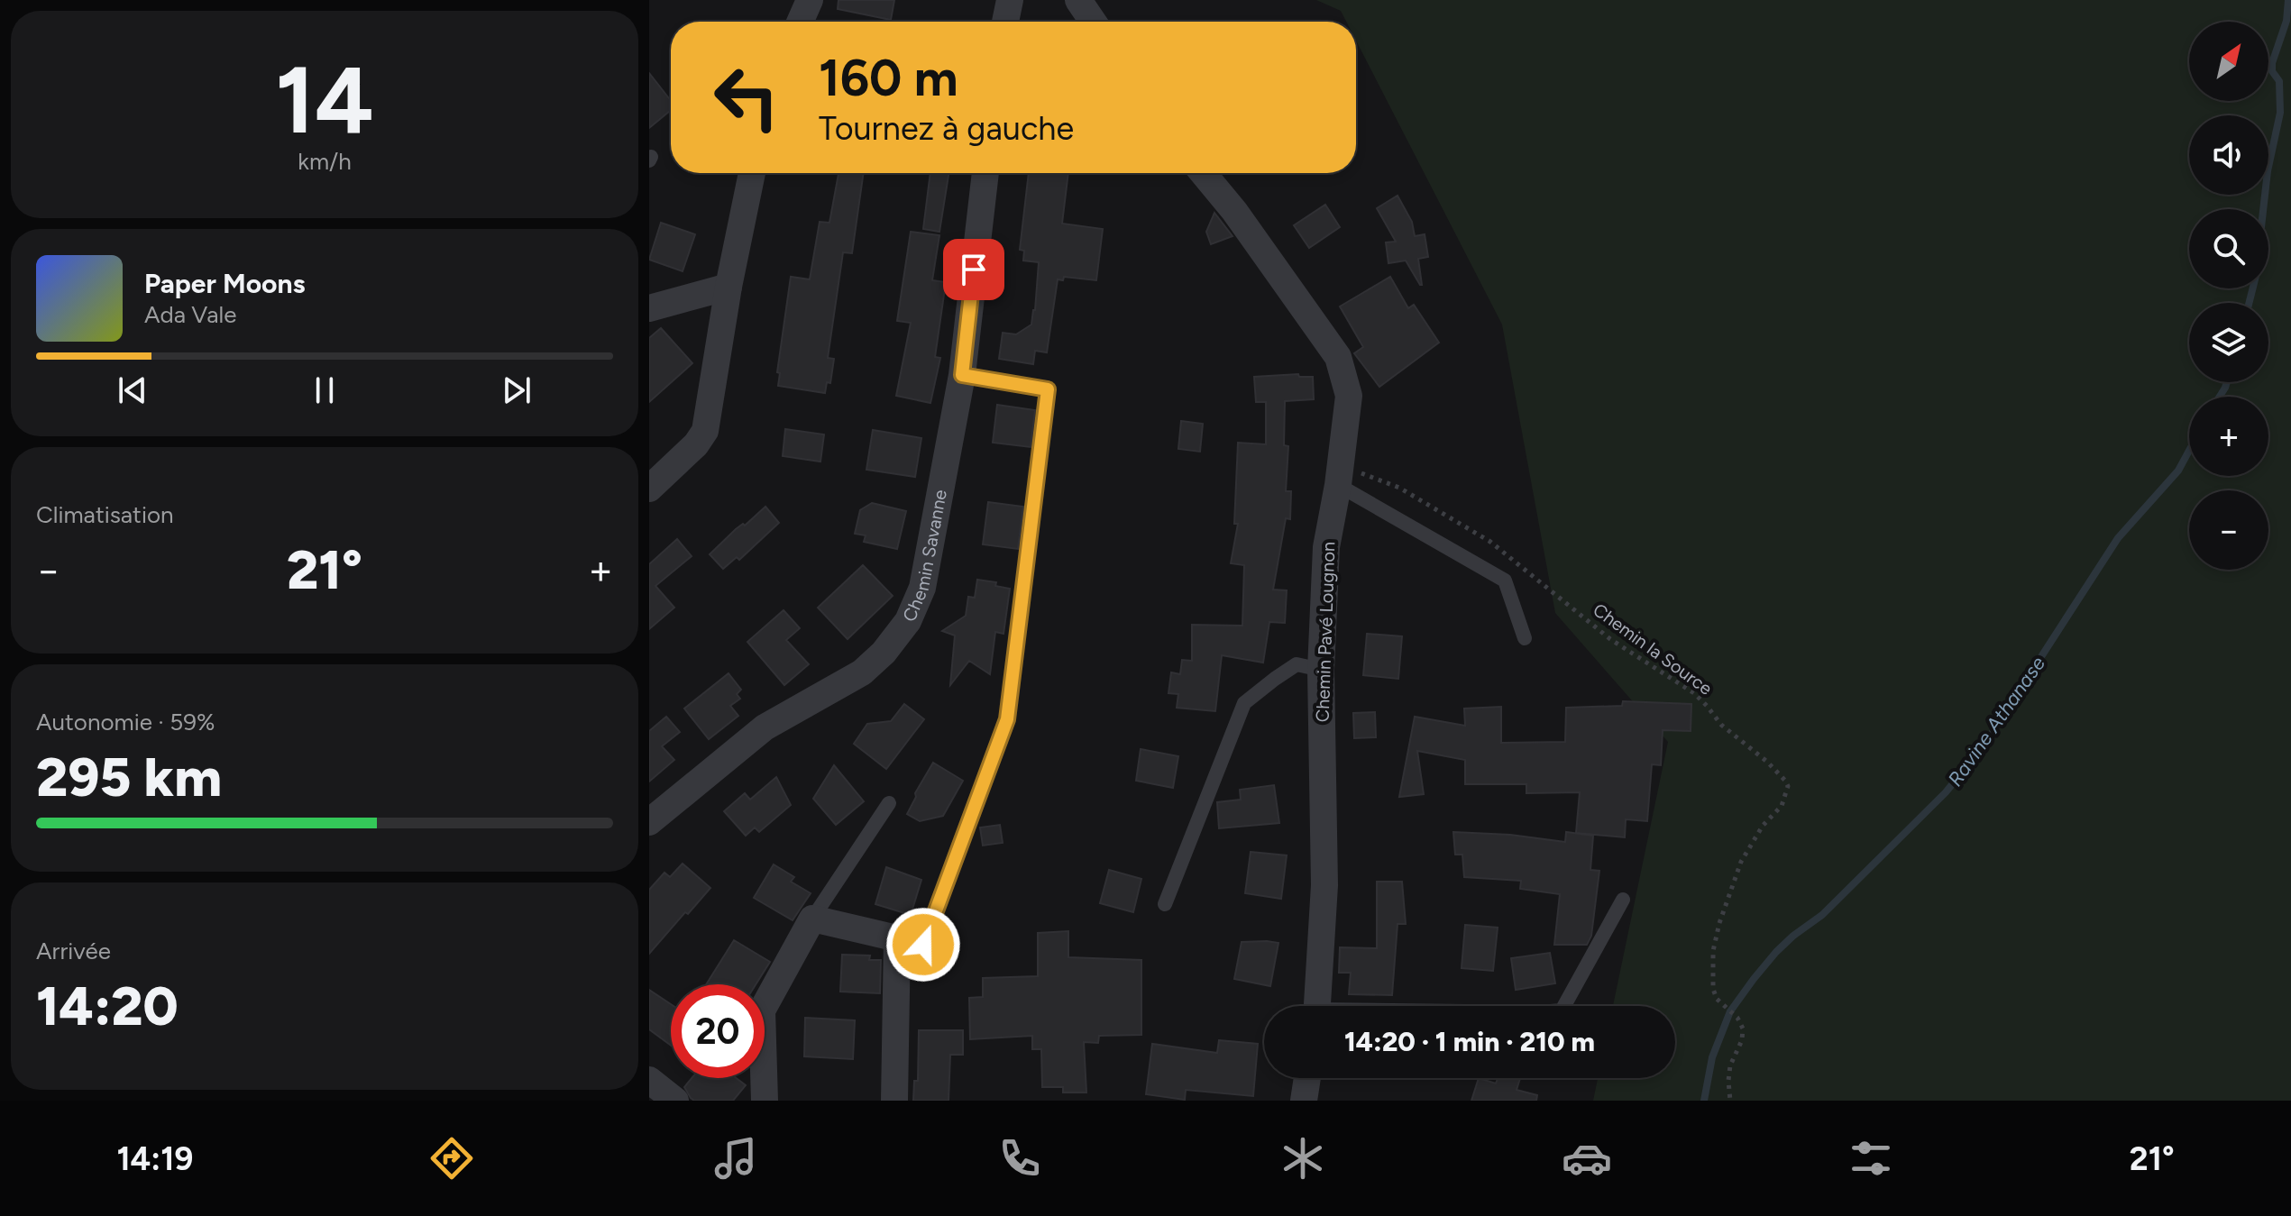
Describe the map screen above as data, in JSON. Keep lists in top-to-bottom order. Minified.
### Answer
{"streets":{"street":["Chemin Savanne","Chemin Pavé Lougnon"],"path":["Chemin la Source"]},"crossings":[["Chemin Pavé Lougnon","Chemin la Source"]],"water":["Ravine Athanase"],"north":"top right","page":{"tile":[["14","km/h"],"Climatisation",["Autonomie · 59%","295 km"],["Arrivée","14:20"]],"map_buttons":["+","−"],"turn":["160 m","Tournez à gauche"],"song":["Paper Moons","Ada Vale"],"heat":["−","21°","+"],"limit":"20","trip":"14:20 · 1 min · 210 m","tabs":["14:19","21°"]}}
